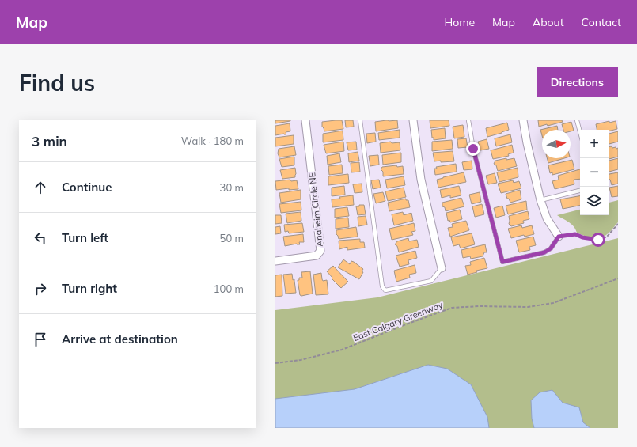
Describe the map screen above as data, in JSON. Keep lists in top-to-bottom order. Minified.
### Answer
{"streets":{"street":["Anaheim Circle NE"],"path":["East Calgary Greenway"]},"north":"right","page":{"header":"Map","nav":["Home","Map","About","Contact"],"buttons":"Directions","title":"Find us","heading":["3 min","Walk · 180 m"],"map_buttons":["+","−"],"list":[["Continue","30 m"],["Turn left","50 m"],["Turn right","100 m"],"Arrive at destination"]}}
